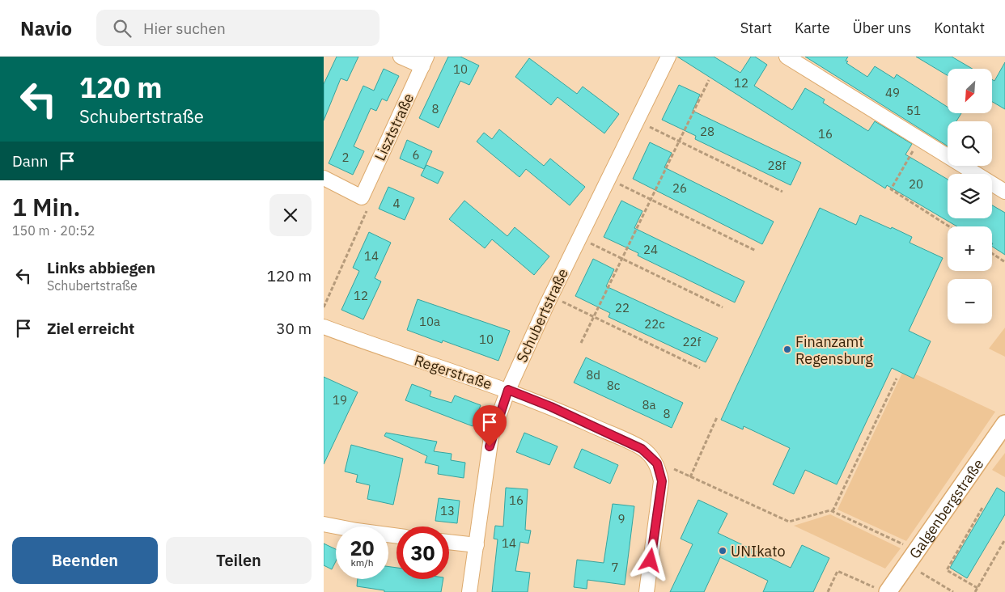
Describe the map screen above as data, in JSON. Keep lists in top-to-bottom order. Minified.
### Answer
{"streets":{"street":["Lisztstraße","Schubertstraße","Regerstraße","Galgenbergstraße"]},"crossings":[["Schubertstraße","Regerstraße"]],"places":["Finanzamt Regensburg","UNIkato"],"house_numbers":["10","12","49","8","51","28","16","6","2","28f","20","26","4","24","14","12","22","10a","22c","10","22f","8d","8c","19","8a","8","16","13","9","14","7"],"north":"bottom left","page":{"header":"Navio","search":"Hier suchen","nav":["Start","Karte","Über uns","Kontakt"],"turn":["120 m","Schubertstraße"],"map_buttons":["+","−"],"then":"Dann","heading":["1 Min.","150 m · 20:52"],"list":[{"name":"Links abbiegen","note":"Schubertstraße","value":"120 m"},{"name":"Ziel erreicht","value":"30 m"}],"speed":"20 km/h","limit":"30","buttons":["Beenden","Teilen"]}}
